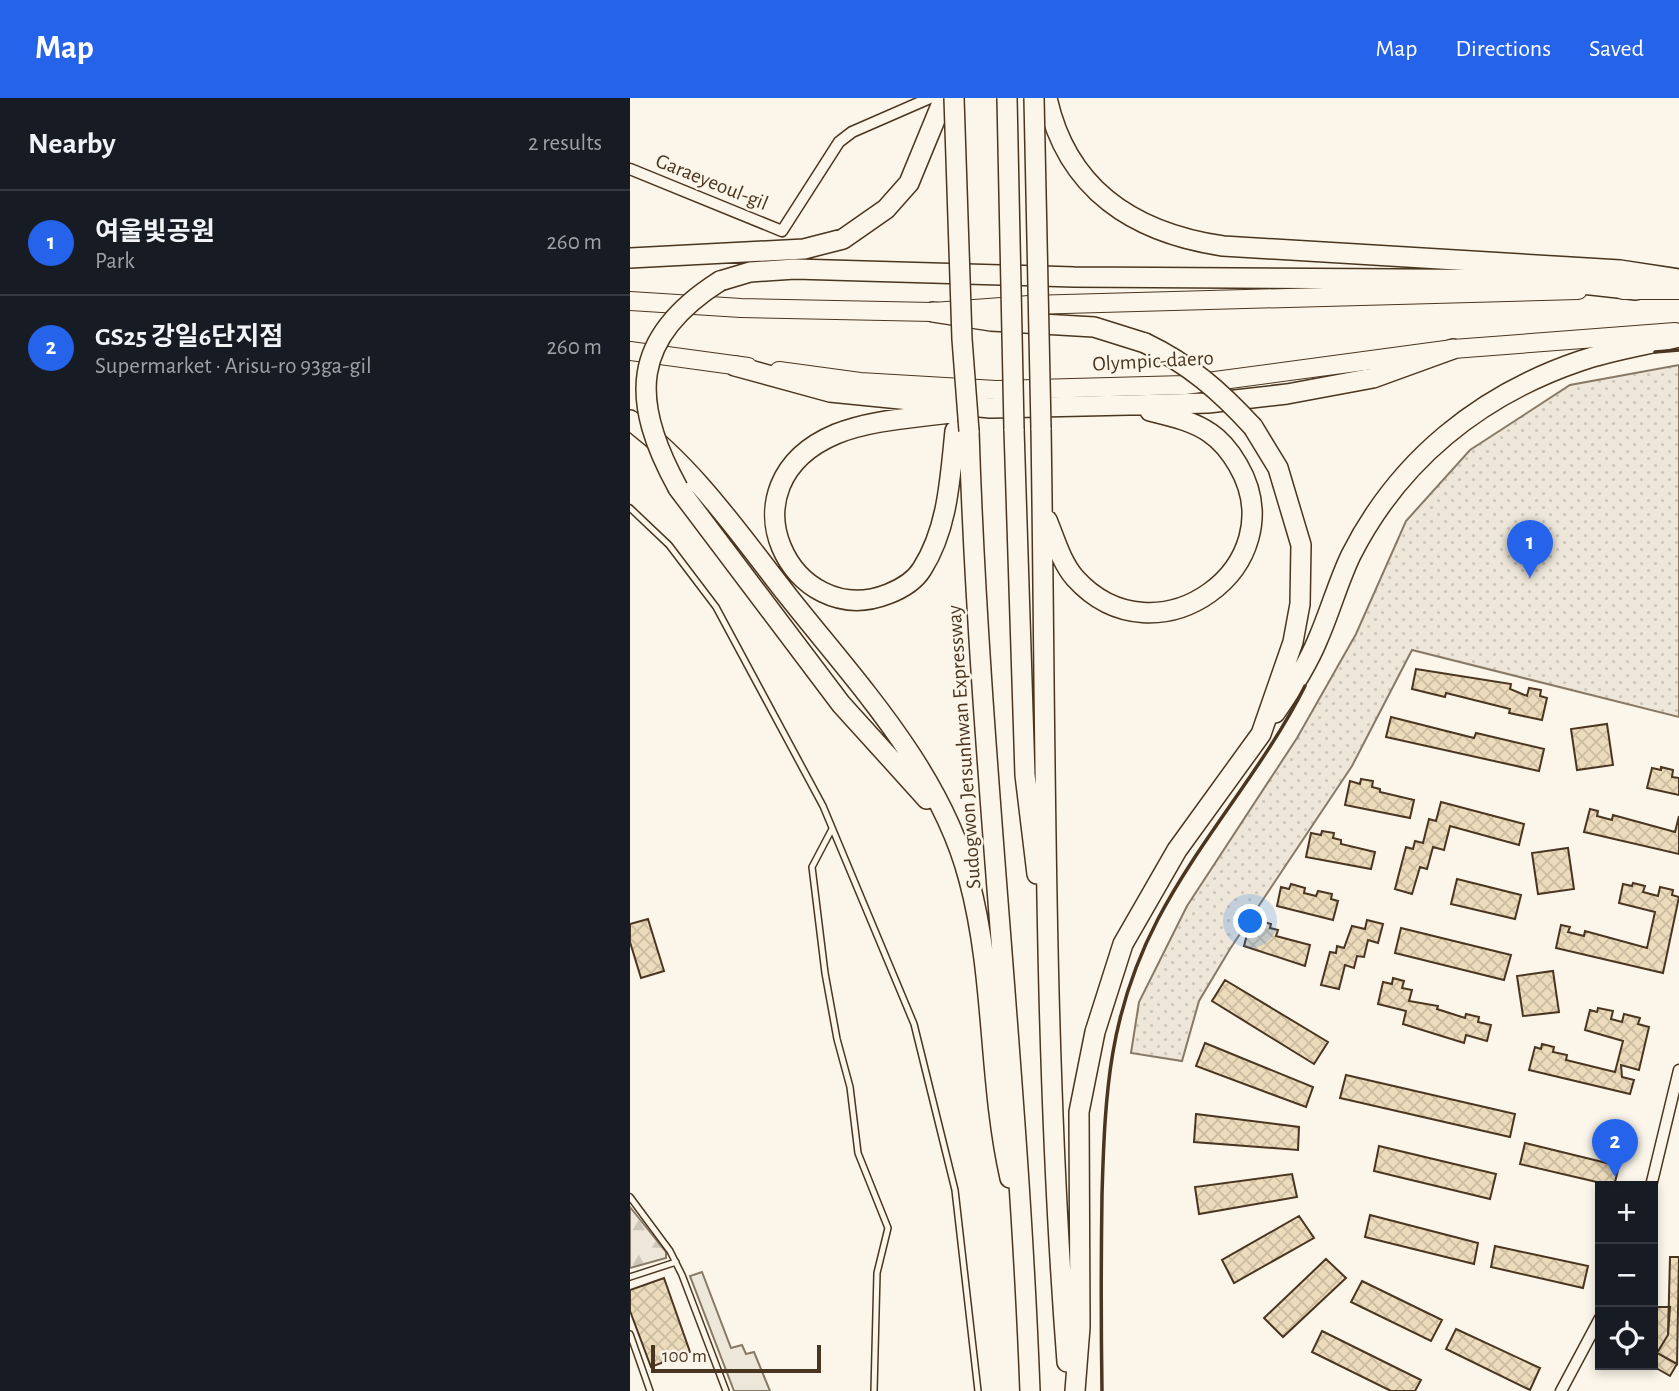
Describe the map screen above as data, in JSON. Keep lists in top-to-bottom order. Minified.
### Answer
{"streets":{"highway":["Olympic-daero","Sudogwon Je1sunhwan Expressway"],"street":["Garaeyeoul-gil"]},"scale_bar":"100 m","page":{"header":"Map","nav":["Map","Directions","Saved"],"heading":["Nearby","2 results"],"list":[{"mark":"1","name":"여울빛공원","note":"Park","value":"260 m"},{"mark":"2","name":"GS25 강일6단지점","note":"Supermarket · Arisu-ro 93ga-gil","value":"260 m"}],"pins":["1","2"],"map_buttons":["+","−"],"scale":"100 m"}}
